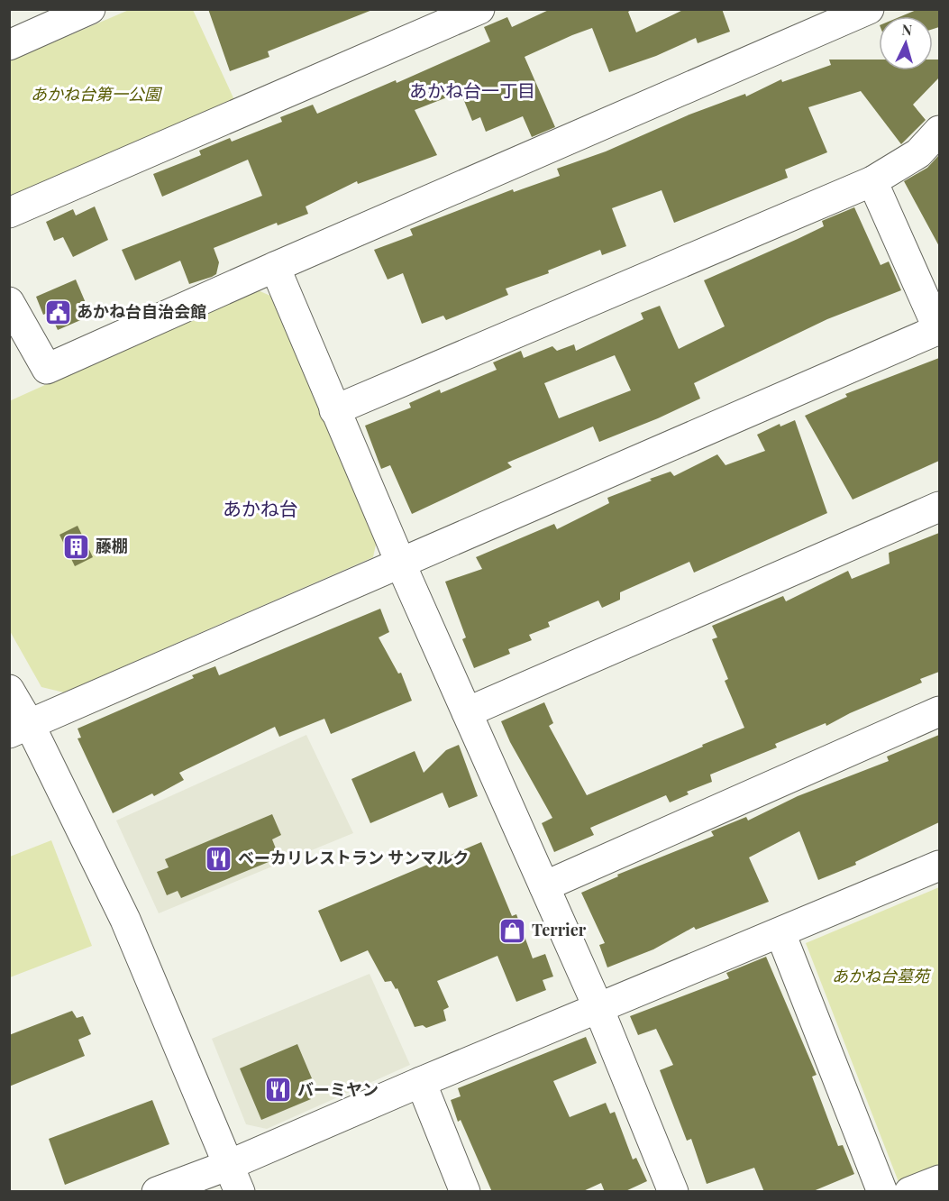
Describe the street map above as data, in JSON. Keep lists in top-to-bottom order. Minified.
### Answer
{"districts":["あかね台一丁目","あかね台"],"parks":["あかね台第一公園","あかね台墓苑"],"places":{"public building":["あかね台自治会館"],"building":["藤棚"],"restaurant":["ベーカリレストラン サンマルク","バーミヤン"],"shop":["Terrier"]},"north":"top"}
